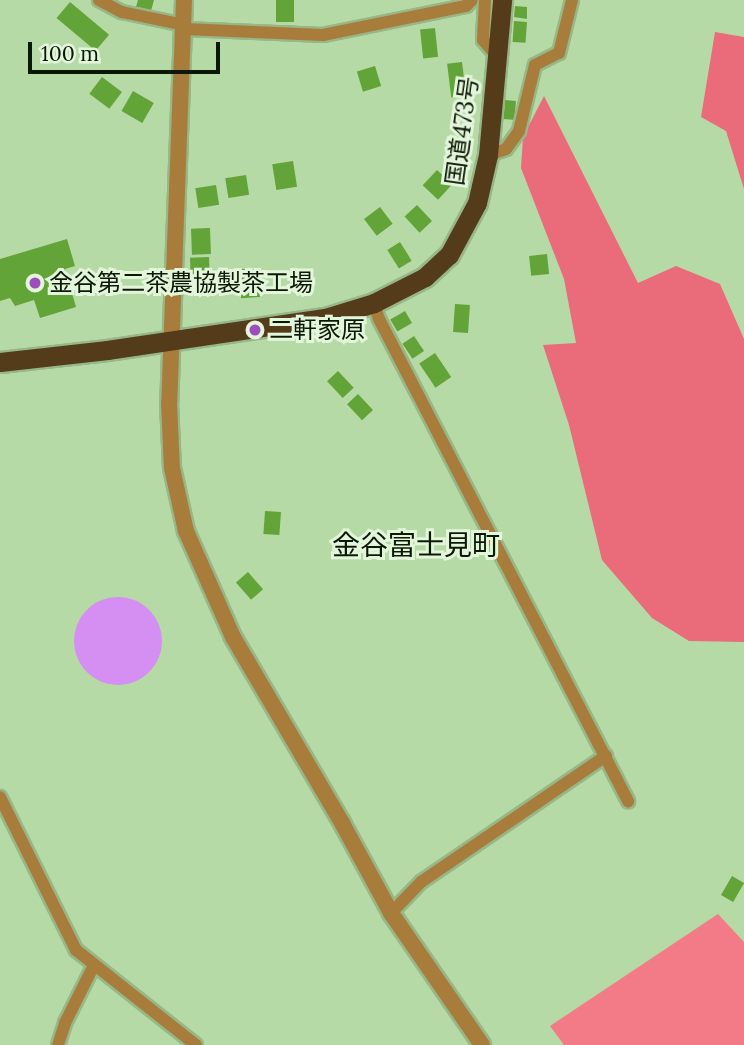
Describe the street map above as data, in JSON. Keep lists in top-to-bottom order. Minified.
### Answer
{"streets":{"highway":["国道473号"]},"districts":["金谷富士見町"],"places":["金谷第二茶農協製茶工場","二軒家原"],"scale_bar":"100 m"}
